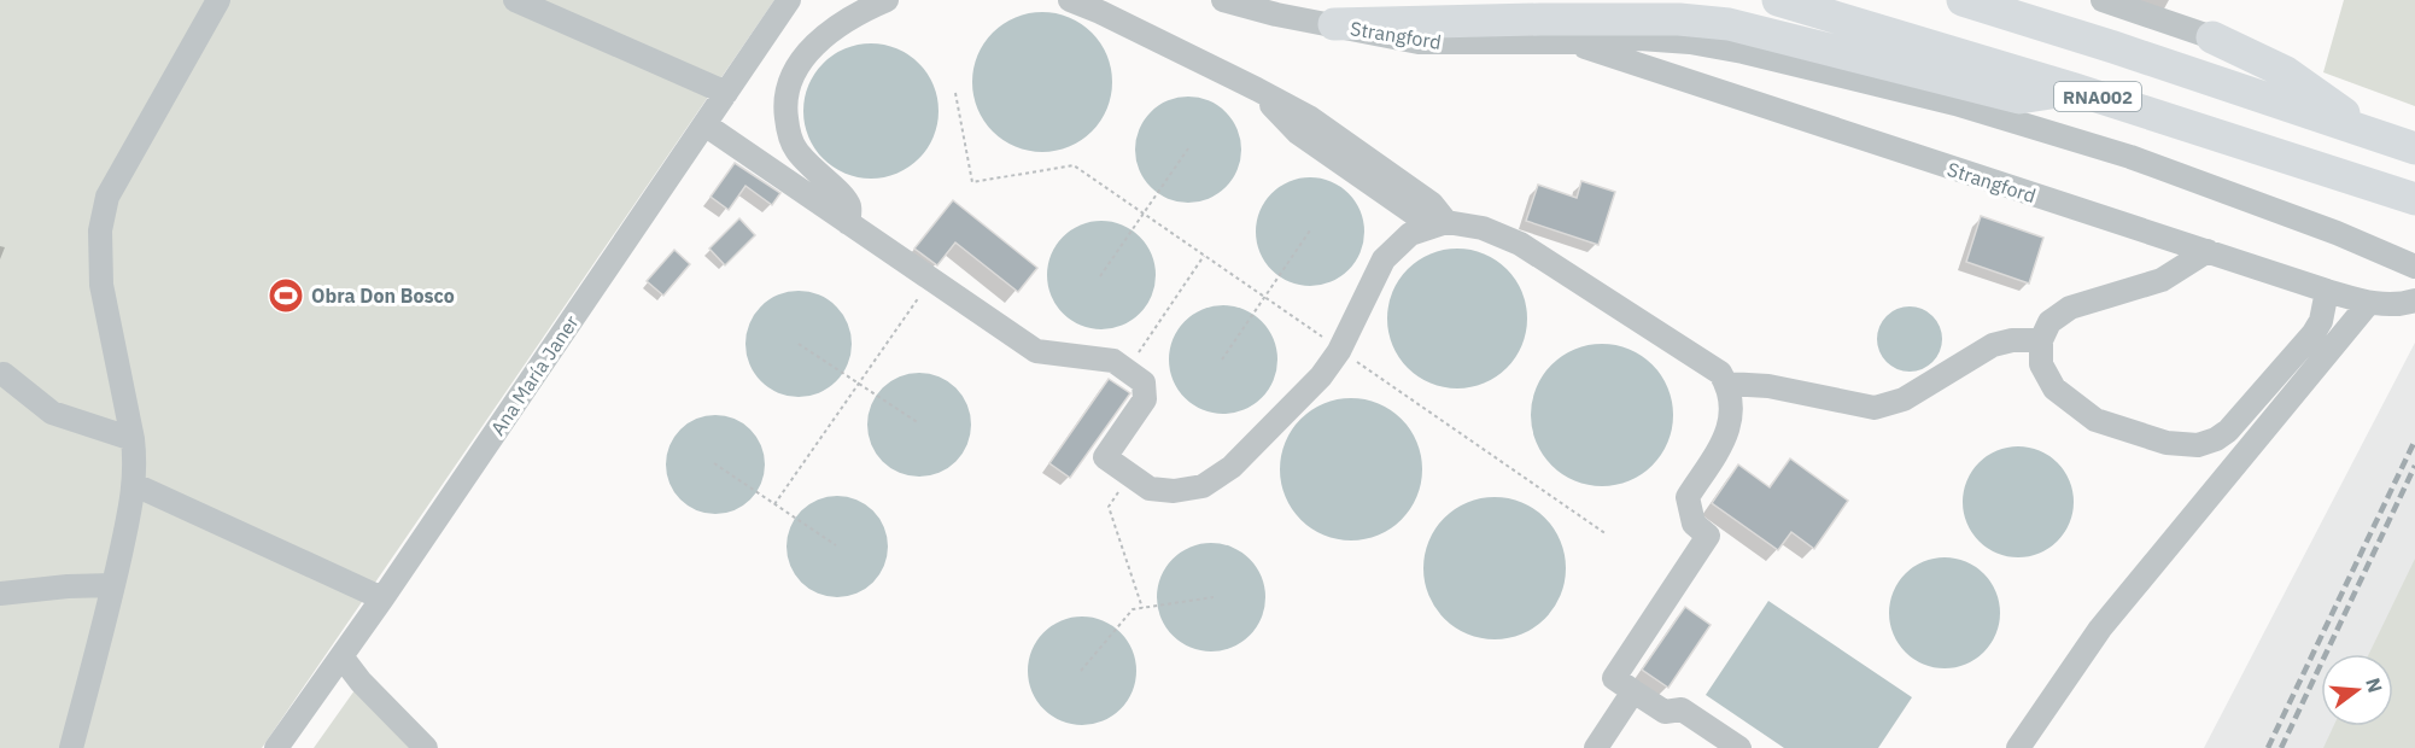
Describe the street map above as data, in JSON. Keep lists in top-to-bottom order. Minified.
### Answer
{"streets":{"highway":["RNA002"],"street":["Strangford","Ana María Janer"]},"places":{"sports":["Obra Don Bosco"]},"north":"right"}
